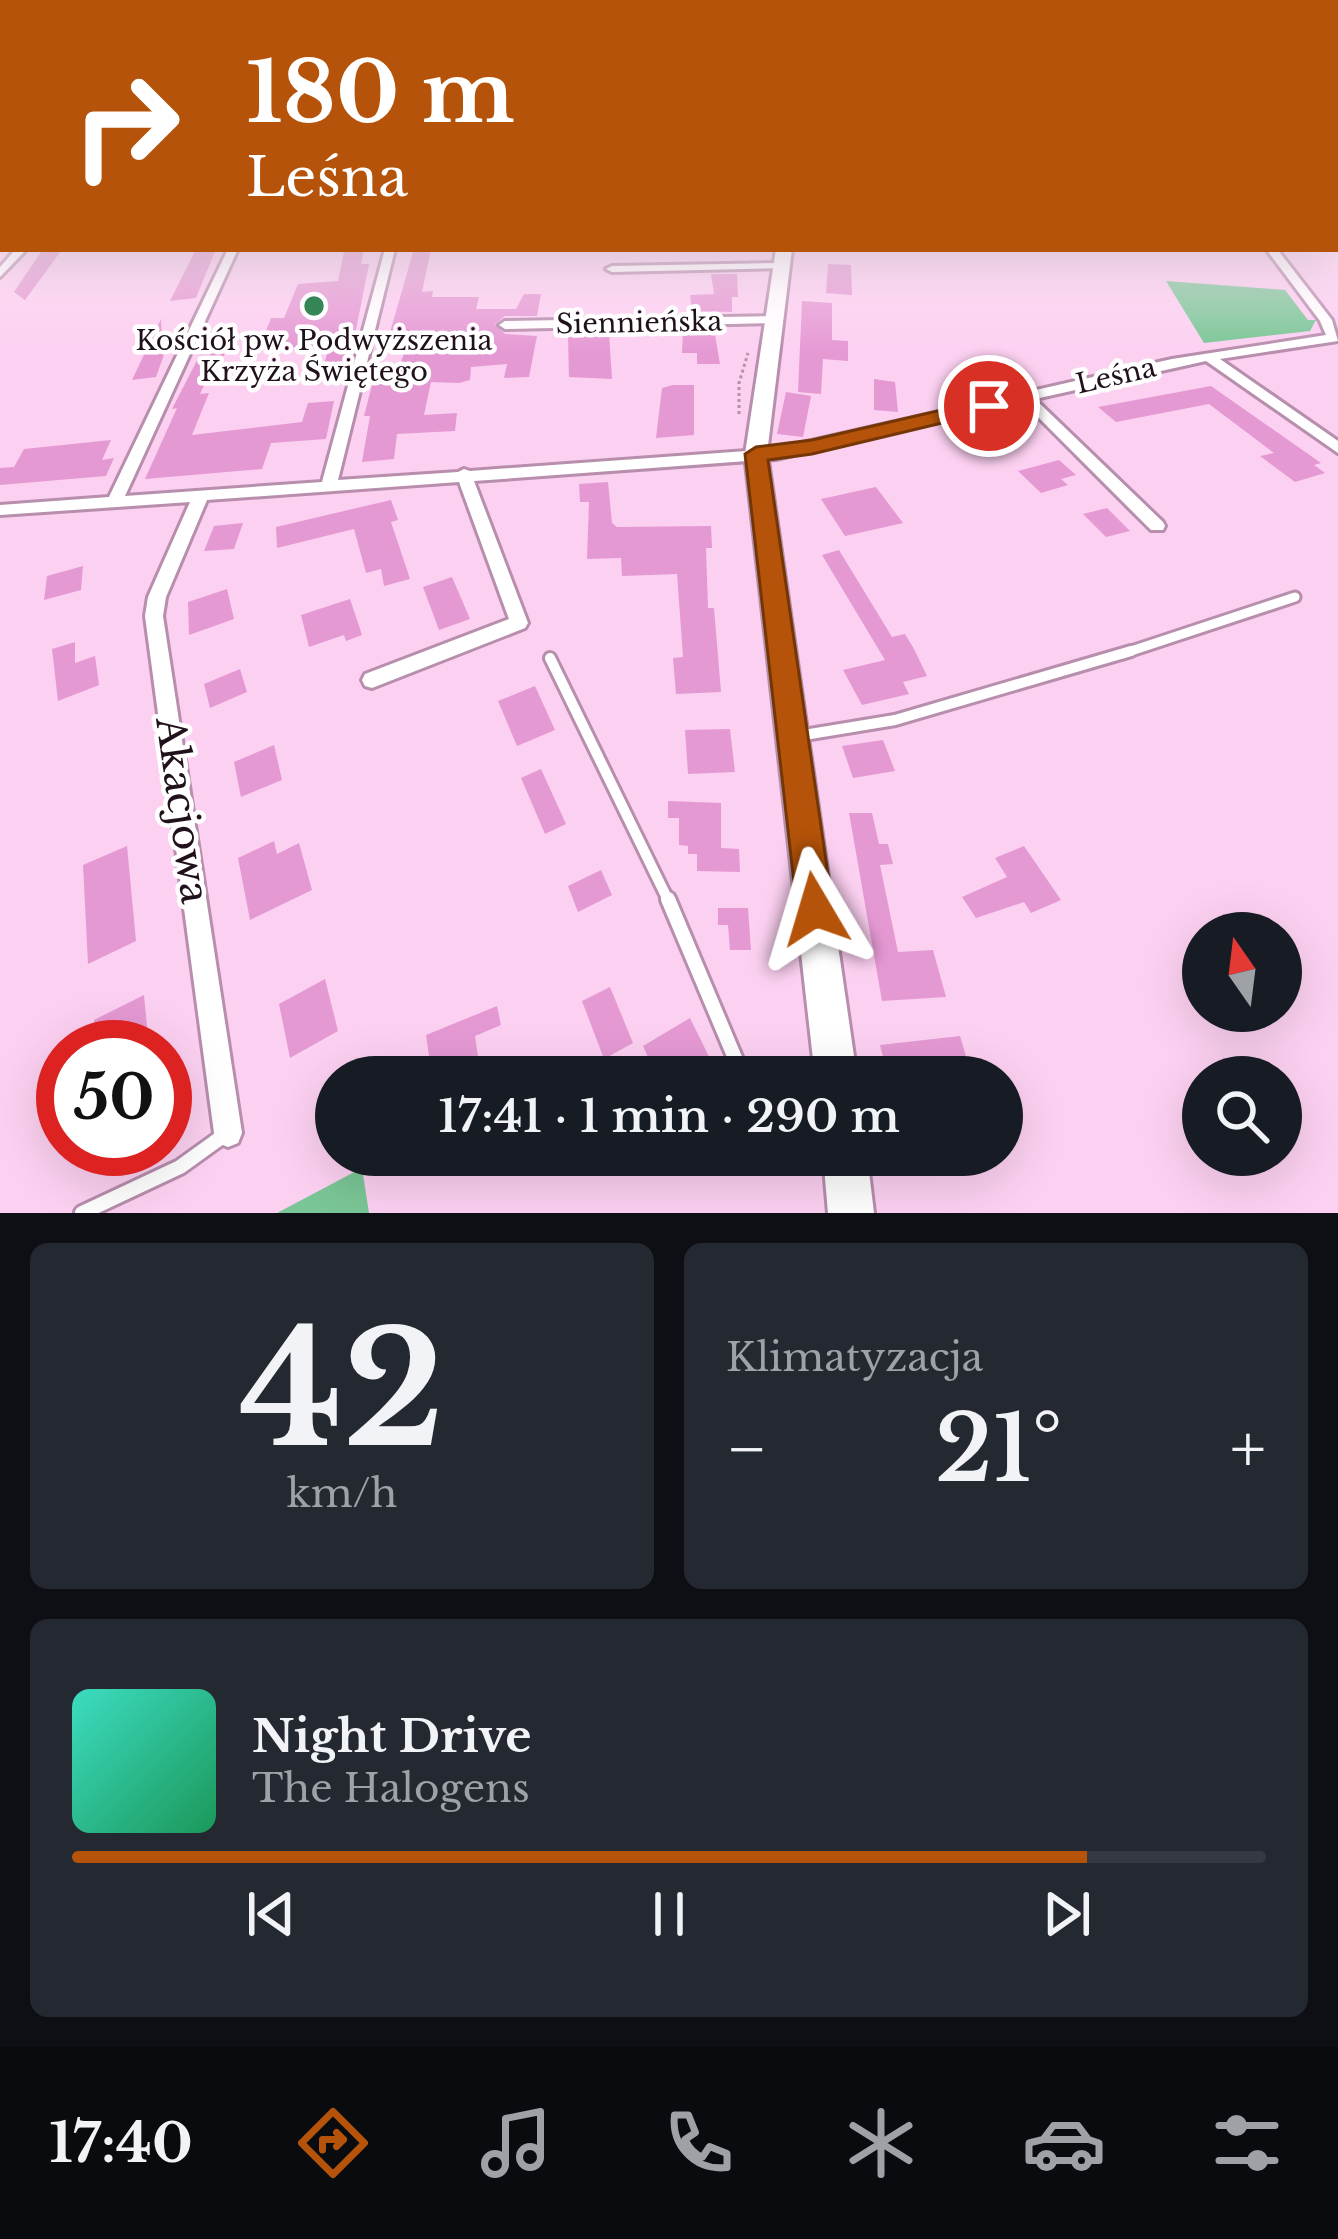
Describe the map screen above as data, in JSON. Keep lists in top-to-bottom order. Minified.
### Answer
{"streets":{"main road":["Siennieńska"],"street":["Leśna","Akacjowa"]},"crossings":[["Siennieńska","Leśna"]],"places":["Kościół pw. Podwyższenia Krzyża Świętego"],"north":"top","page":{"turn":["180 m","Leśna"],"limit":"50","trip":"17:41 · 1 min · 290 m","tile":[["42","km/h"],"Klimatyzacja"],"heat":["−","21°","+"],"song":["Night Drive","The Halogens"],"tabs":"17:40"}}
